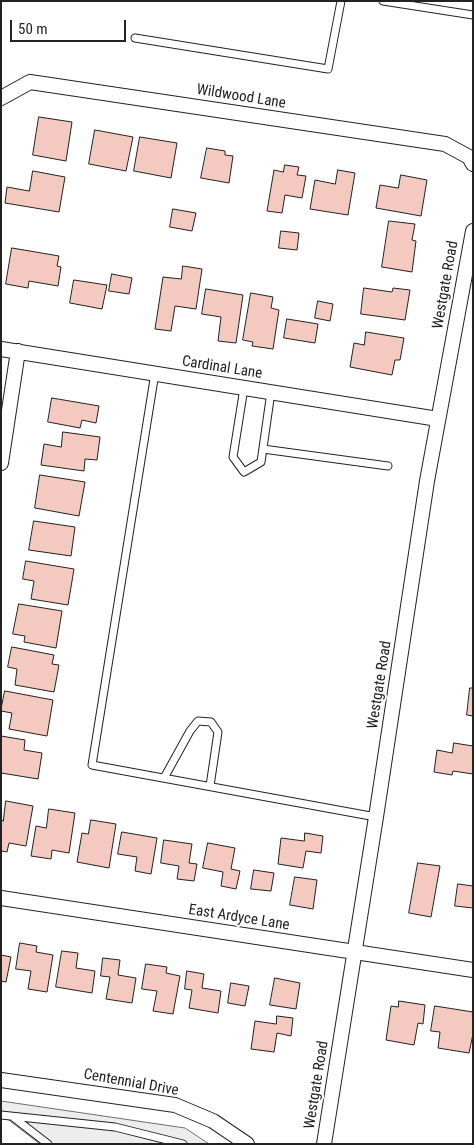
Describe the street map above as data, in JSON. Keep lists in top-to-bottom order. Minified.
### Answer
{"streets":{"street":["Wildwood Lane","Westgate Road","Cardinal Lane","East Ardyce Lane","Centennial Drive"]},"crossings":[["Westgate Road","Cardinal Lane"],["Westgate Road","East Ardyce Lane"]],"scale_bar":"50 m"}
